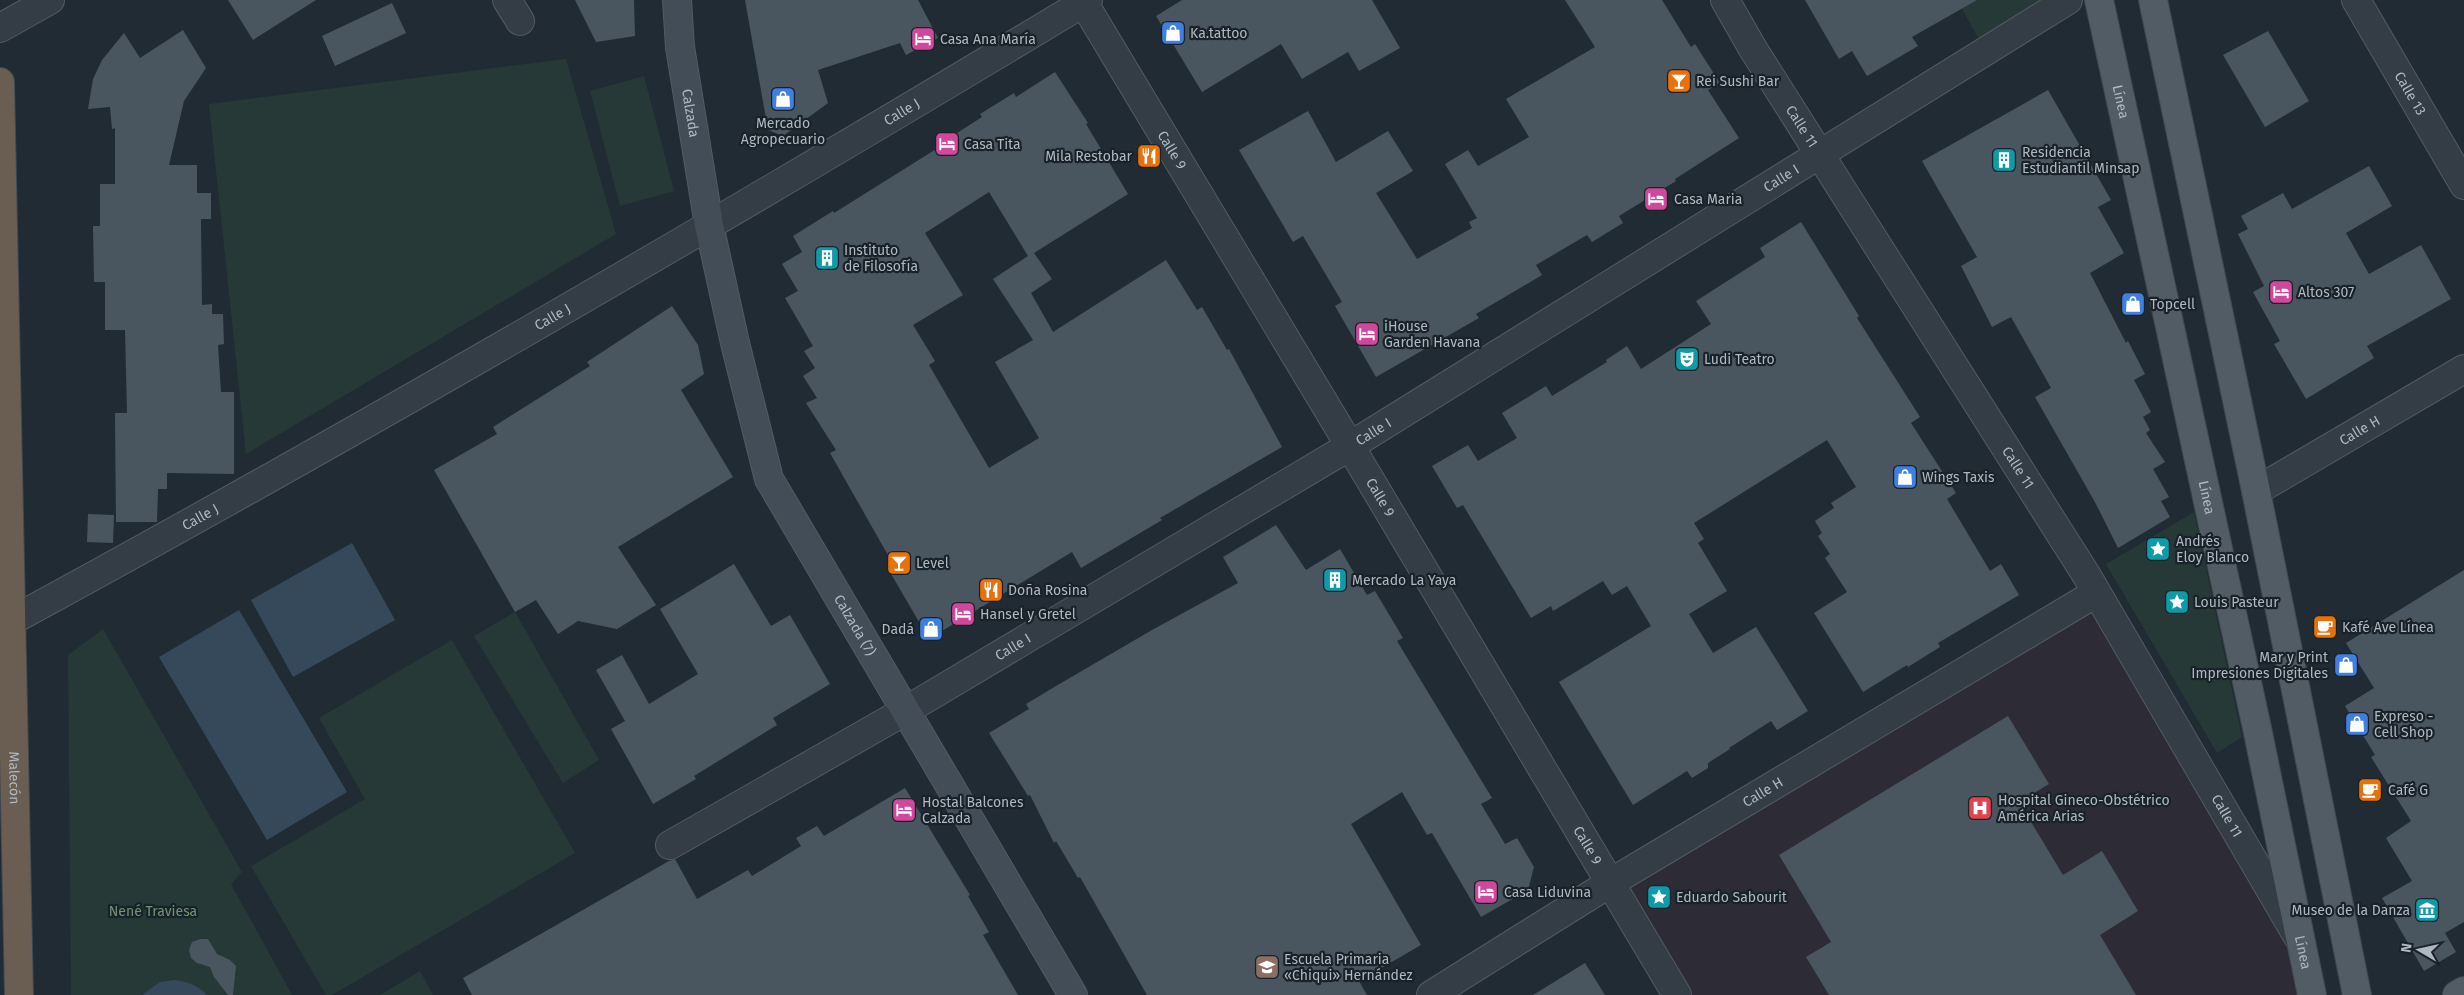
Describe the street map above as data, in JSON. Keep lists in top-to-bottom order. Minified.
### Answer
{"streets":{"highway":["Malecón"],"main road":["Línea","Calzada","Calzada (7)"],"street":["Calle 13","Calle J","Calle 11","Calle 9","Calle I","Calle H"]},"crossings":[["Línea","Calle 11"],["Calle J","Calzada"],["Calle J","Calle 9"],["Calle J","Calzada (7)"],["Calle J","Malecón"],["Calzada","Calzada (7)"],["Calle 11","Calle I"],["Calle 11","Calle H"],["Calle 9","Calle I"],["Calle 9","Calle H"],["Calle I","Calzada (7)"]],"parks":["Nené Traviesa"],"places":{"shop":["Ka.tattoo","Mercado Agropecuario","Topcell","Wings Taxis","Dadá","Mar y Print Impresiones Digitales","Expreso - Cell Shop"],"hotel":["Casa Ana María","Casa Tita","Casa Maria","Altos 307","iHouse Garden Havana","Hansel y Gretel","Hostal Balcones Calzada","Casa Liduvina"],"bar":["Rei Sushi Bar","Level"],"restaurant":["Mila Restobar","Doña Rosina"],"building":["Residencia Estudiantil Minsap","Instituto de Filosofía","Mercado La Yaya"],"theatre":["Ludi Teatro"],"place":["Andrés Eloy Blanco","Louis Pasteur","Eduardo Sabourit"],"cafe":["Kafé Ave Línea","Café G"],"hospital":["Hospital Gineco-Obstétrico América Arias"],"museum":["Museo de la Danza"],"school or university":["Escuela Primaria «Chiqui» Hernández"]},"north":"left"}
